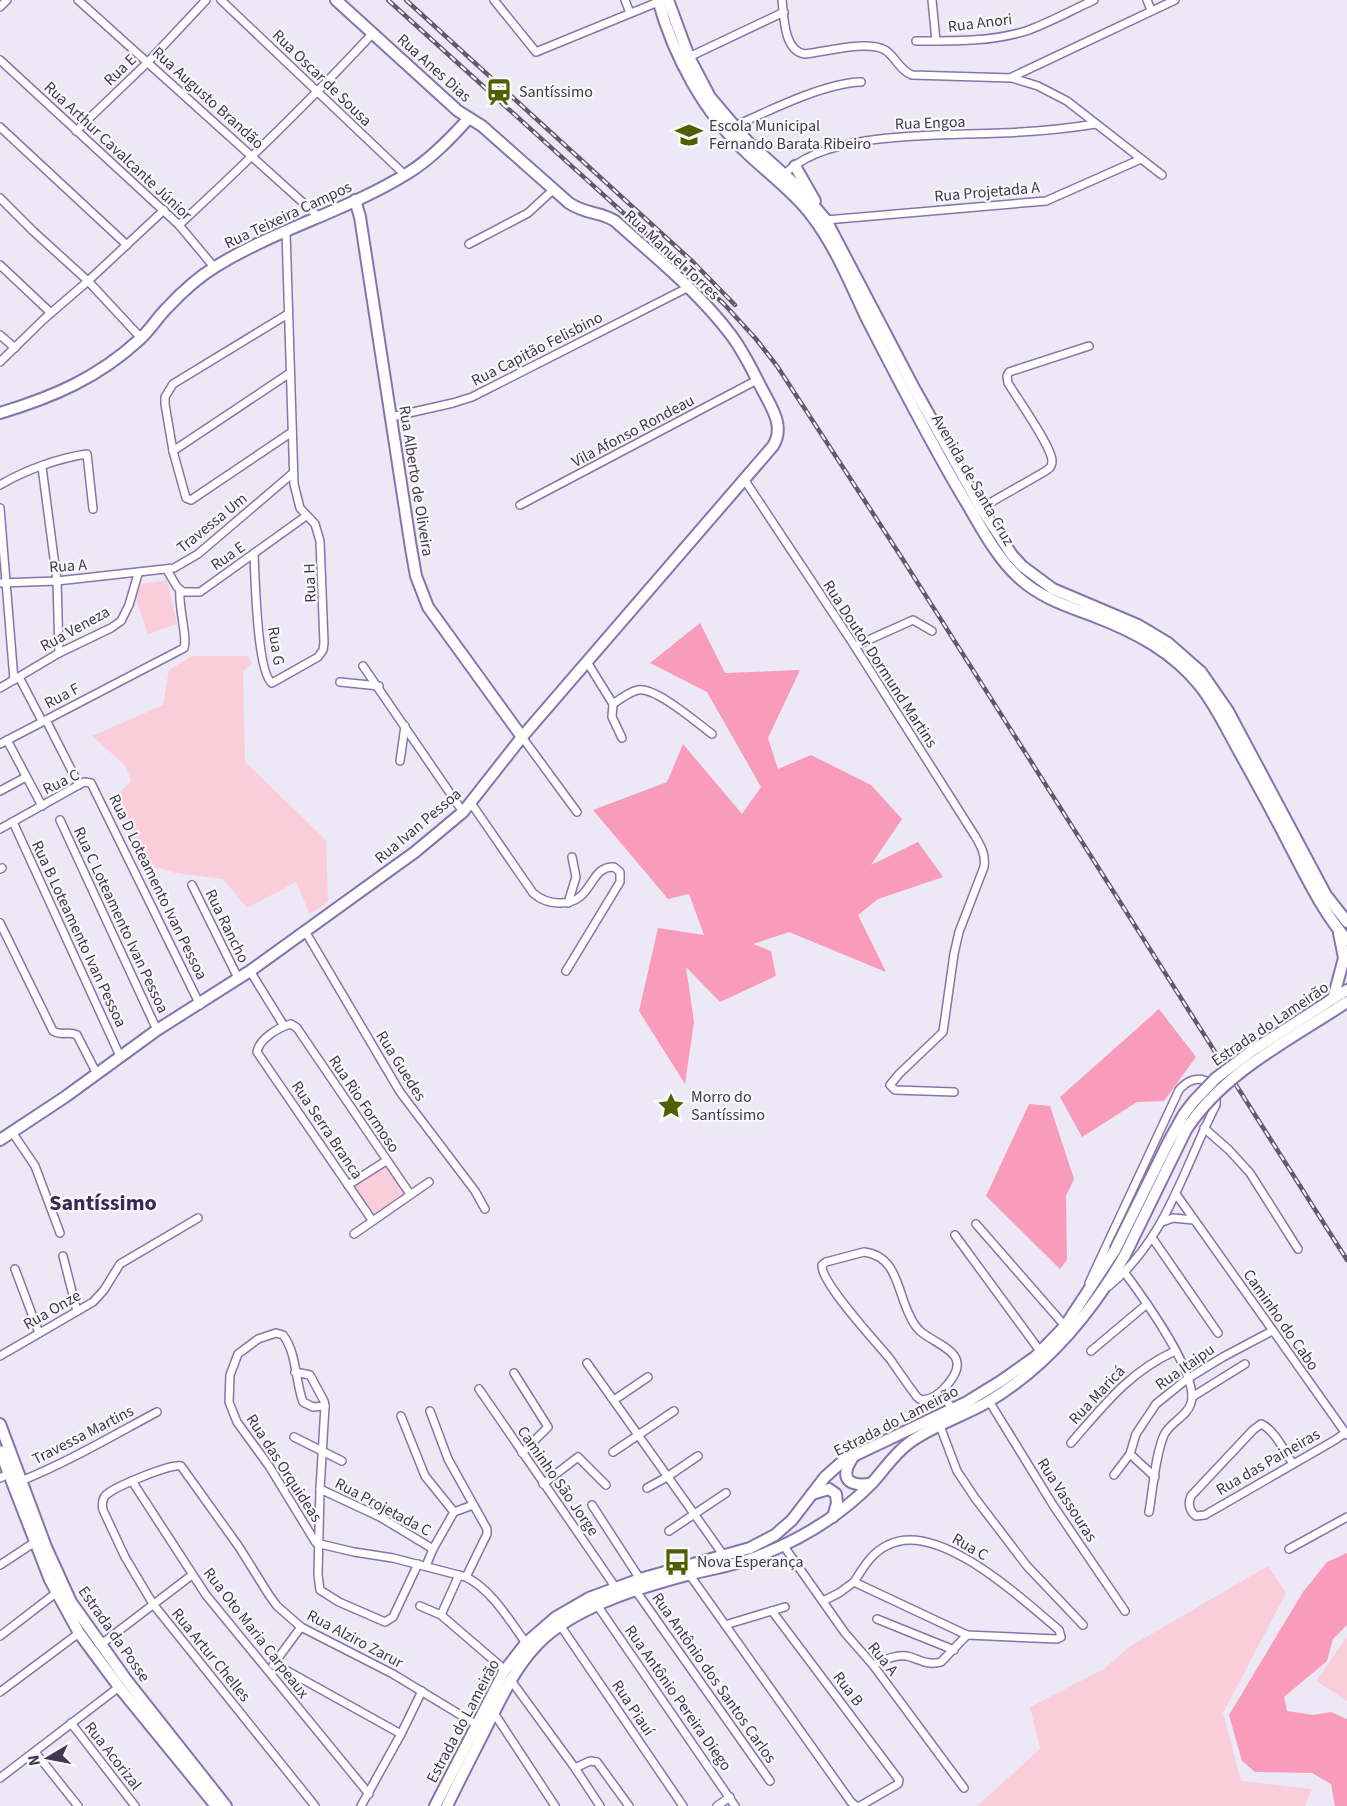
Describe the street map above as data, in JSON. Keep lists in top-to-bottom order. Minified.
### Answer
{"streets":{"main road":["Rua Anes Dias","Rua Teixeira Campos","Rua Manuel Torres","Avenida de Santa Cruz","Rua Alberto de Oliveira","Rua Ivan Pessoa","Estrada do Lameirão","Estrada da Posse"],"street":["Rua Anori","Rua E","Rua Oscar de Sousa","Rua Augusto Brandão","Rua Engoa","Rua Arthur Cavalcante Júnior","Rua Projetada A","Rua Capitão Felisbino","Vila Afonso Rondeau","Travessa Um","Rua A","Rua H","Rua Veneza","Rua G","Rua Doutor Dormund Martins","Rua F","Rua C","Rua D Loteamento Ivan Pessoa","Rua C Loteamento Ivan Pessoa","Rua Rancho","Rua B Loteamento Ivan Pessoa","Rua Guedes","Rua Rio Formoso","Rua Serra Branca","Rua Onze","Caminho do Cabo","Rua Itaipu","Rua Maricá","Travessa Martins","Rua das Paineiras","Rua das Orquideas","Caminho São Jorge","Rua Vassouras","Rua Projetada C","Rua Oto Maria Carpeaux","Rua Alziro Zarur","Rua Artur Chelles","Rua Antônio dos Santos Carlos","Rua B","Rua Antônio Pereira Diego","Rua Piauí","Rua Acorizal"]},"crossings":[["Rua Anes Dias","Rua Teixeira Campos"],["Rua Anes Dias","Rua Manuel Torres"],["Rua E","Rua Augusto Brandão"],["Rua E","Rua Arthur Cavalcante Júnior"],["Rua E","Rua H"],["Rua E","Rua G"],["Rua E","Rua F"],["Rua Oscar de Sousa","Rua Teixeira Campos"],["Rua Augusto Brandão","Rua Teixeira Campos"],["Rua Engoa","Avenida de Santa Cruz"],["Rua Arthur Cavalcante Júnior","Rua Teixeira Campos"],["Rua Projetada A","Avenida de Santa Cruz"],["Rua Teixeira Campos","Rua Alberto de Oliveira"],["Rua Teixeira Campos","Rua H"],["Rua Manuel Torres","Rua Capitão Felisbino"],["Rua Manuel Torres","Vila Afonso Rondeau"],["Rua Manuel Torres","Rua Ivan Pessoa"],["Rua Capitão Felisbino","Rua Alberto de Oliveira"],["Rua Alberto de Oliveira","Rua Ivan Pessoa"],["Travessa Um","Rua A"],["Travessa Um","Rua H"],["Travessa Um","Rua Veneza"],["Rua A","Rua Veneza"],["Rua A","Estrada do Lameirão"],["Rua H","Rua G"],["Rua Doutor Dormund Martins","Rua Ivan Pessoa"],["Rua C","Rua D Loteamento Ivan Pessoa"],["Rua C","Rua B Loteamento Ivan Pessoa"],["Rua Ivan Pessoa","Rua D Loteamento Ivan Pessoa"],["Rua Ivan Pessoa","Rua C Loteamento Ivan Pessoa"],["Rua Ivan Pessoa","Rua Rancho"],["Rua Ivan Pessoa","Rua B Loteamento Ivan Pessoa"],["Rua Ivan Pessoa","Rua Guedes"],["Estrada do Lameirão","Caminho do Cabo"],["Estrada do Lameirão","Caminho São Jorge"],["Estrada do Lameirão","Rua Vassouras"],["Estrada do Lameirão","Rua Alziro Zarur"],["Estrada do Lameirão","Rua Antônio dos Santos Carlos"],["Estrada do Lameirão","Rua Antônio Pereira Diego"],["Estrada do Lameirão","Rua Piauí"],["Rua Rio Formoso","Rua Serra Branca"],["Caminho do Cabo","Rua Itaipu"],["Caminho do Cabo","Rua das Paineiras"],["Travessa Martins","Estrada da Posse"],["Rua Oto Maria Carpeaux","Rua Alziro Zarur"],["Rua Oto Maria Carpeaux","Rua Artur Chelles"],["Rua Alziro Zarur","Rua Artur Chelles"]],"districts":["Santíssimo"],"places":{"station":["Santíssimo"],"school or university":["Escola Municipal Fernando Barata Ribeiro"],"place":["Morro do Santíssimo"],"bus stop":["Nova Esperança"]},"north":"left"}
